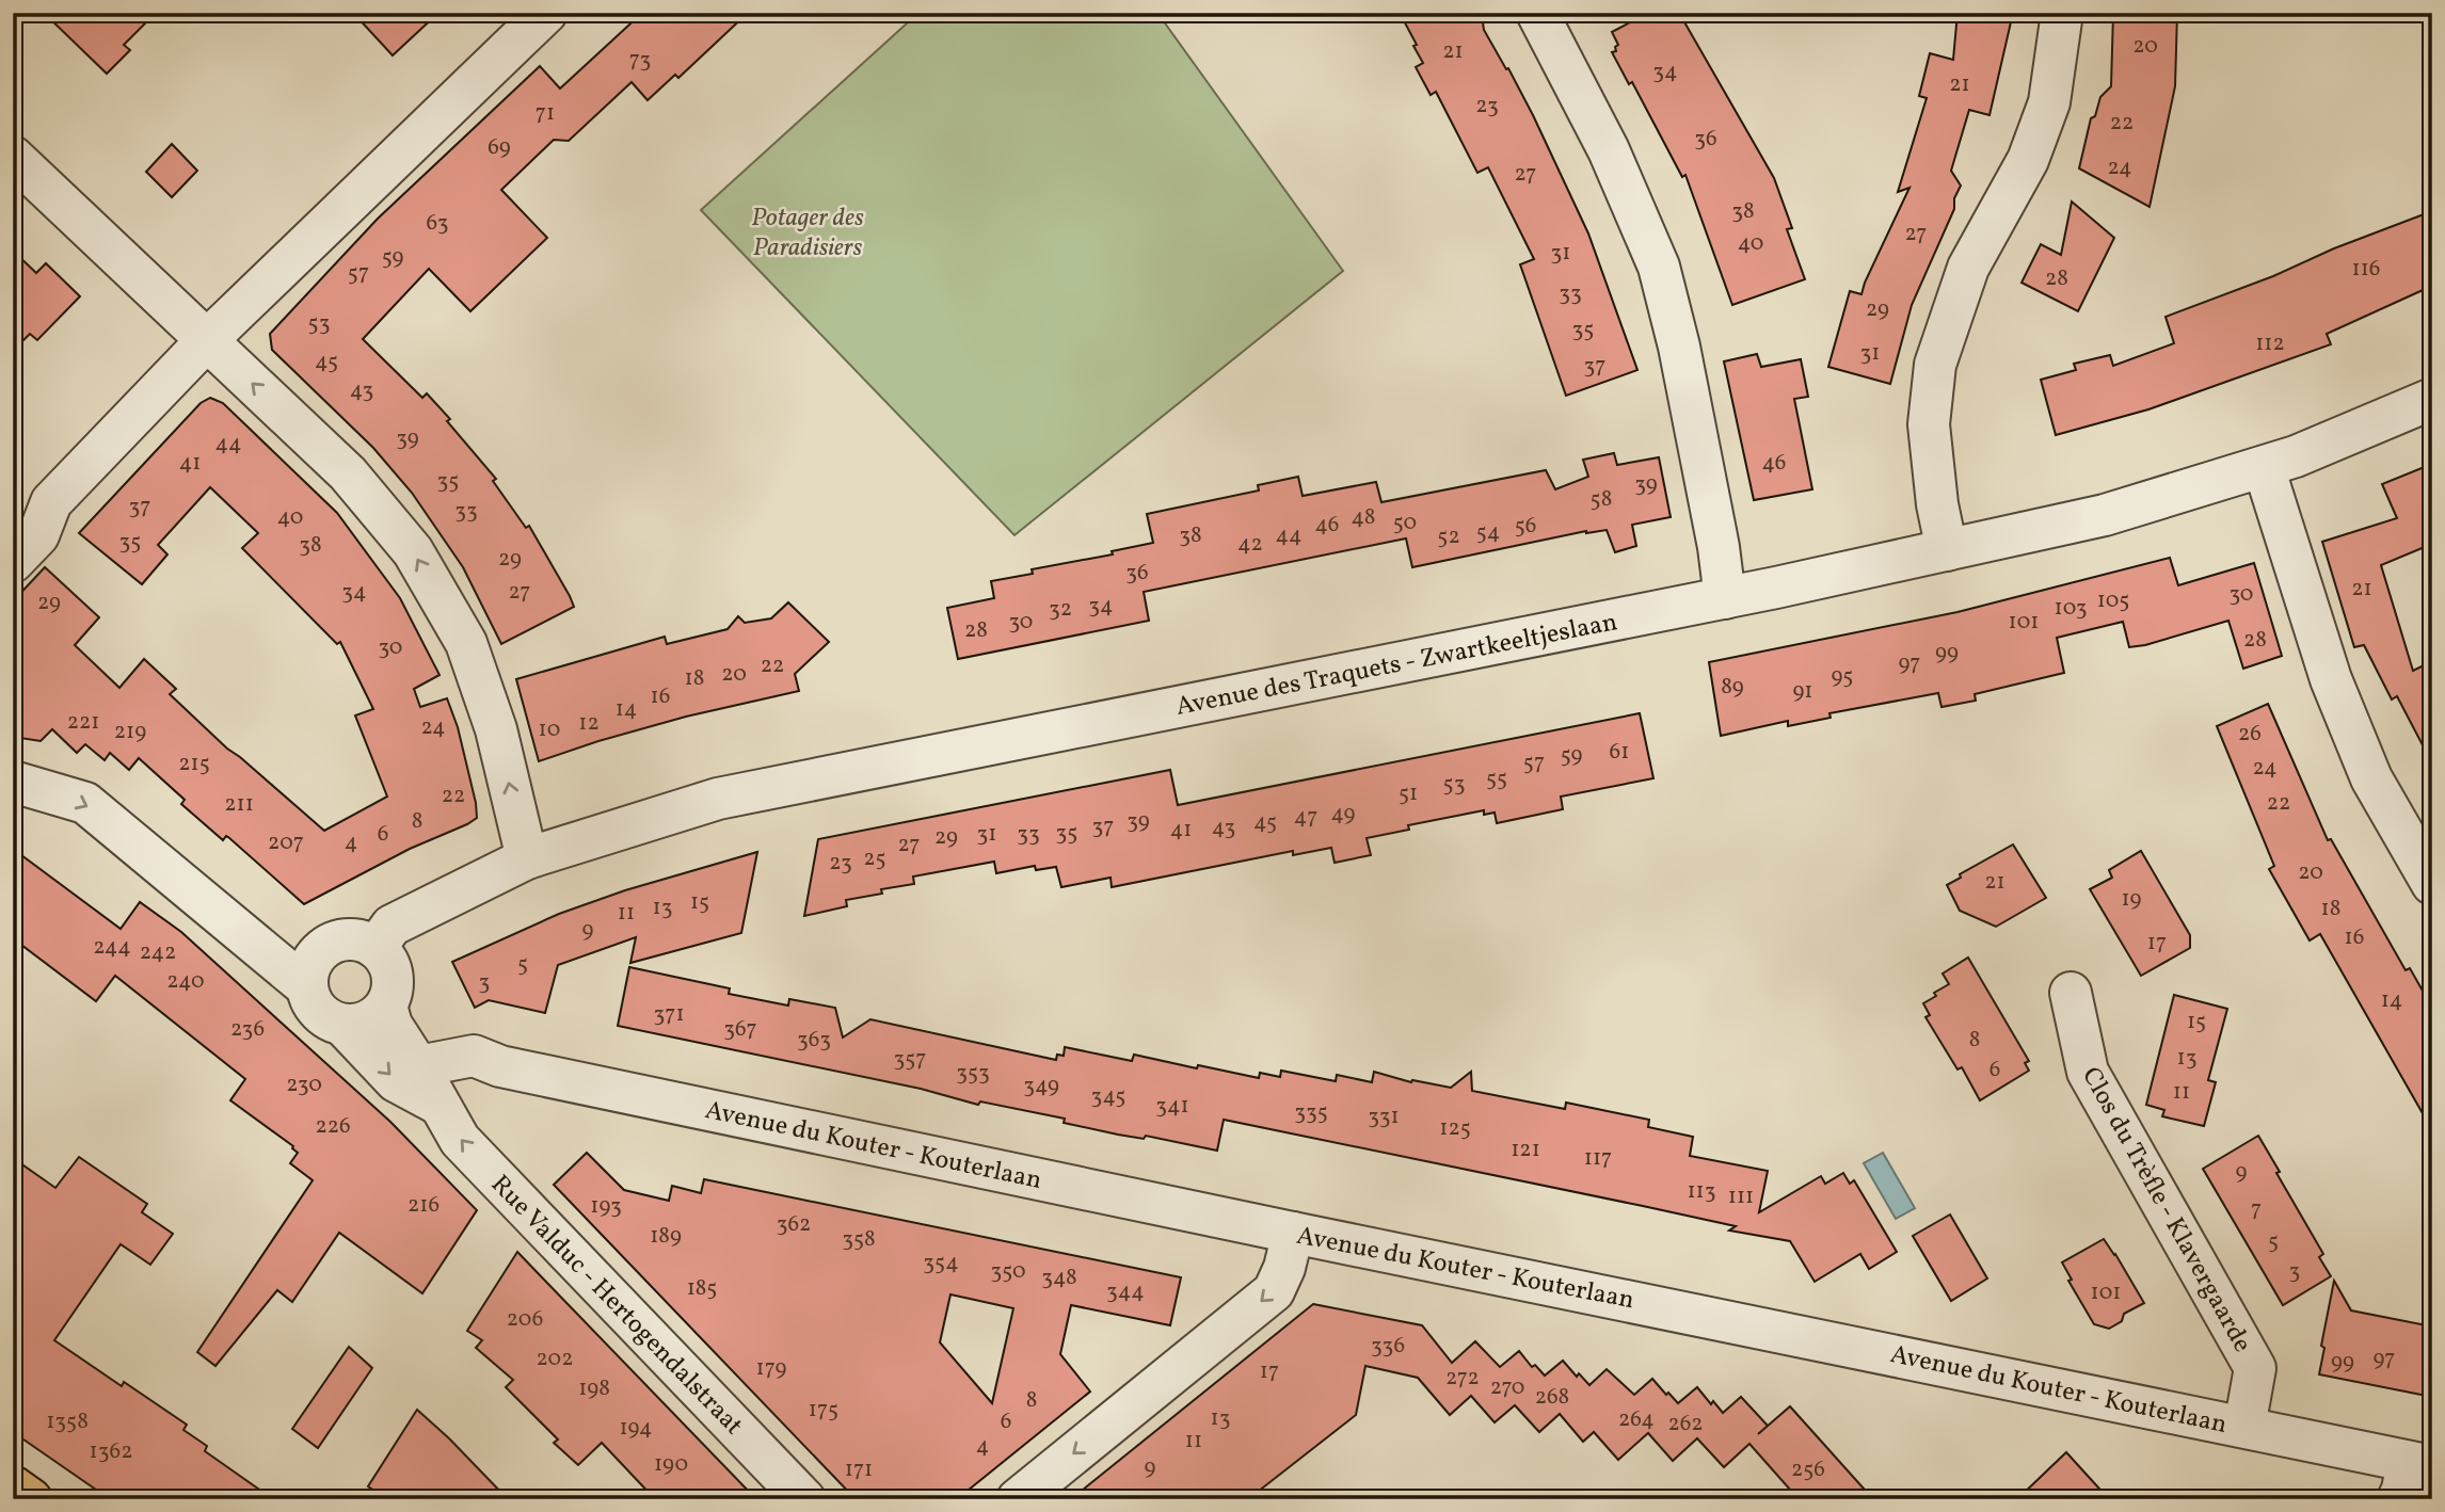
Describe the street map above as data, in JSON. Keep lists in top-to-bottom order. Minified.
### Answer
{"streets":{"street":["Avenue des Traquets - Zwartkeeltjeslaan","Avenue du Kouter - Kouterlaan","Clos du Trèfle - Klavergaarde","Rue Valduc - Hertogendalstraat"]},"crossings":[["Avenue des Traquets - Zwartkeeltjeslaan","Rue Valduc - Hertogendalstraat"],["Avenue du Kouter - Kouterlaan","Clos du Trèfle - Klavergaarde"],["Avenue du Kouter - Kouterlaan","Rue Valduc - Hertogendalstraat"]],"parks":["Potager des Paradisiers"],"house_numbers":["20","21","73","34","21","23","71","22","36","69","24","27","38","63","27","40","31","59","116","57","28","33","29","53","35","112","31","45","37","43","39","44","41","46","35","39","58","37","33","40","48","50","46","56","54","38","44","52","35","42","38","29","36","21","34","27","30","105","29","34","103","32","30","101","28","28","30","99","97","22","20","95","18","89","91","16","14","221","12","24","10","219","26","61","59","57","215","24","55","53","51","22","22","211","49","47","8","39","45","37","43","41","35","6","31","33","29","207","4","27","25","23","20","21","19","15","13","18","11","9","16","17","244","242","5","240","3","14","371","15","236","367","363","8","13","357","6","353","230","349","11","345","341","335","331","226","125","121","117","9","113","111","216","193","7","362","189","358","5","354","350","3","348","185","344","101","206","336","202","97","99","179","17","272","270","198","268","8","175","13","264","1358","6","262","194","11","4","1362","190","9","171","256"]}
